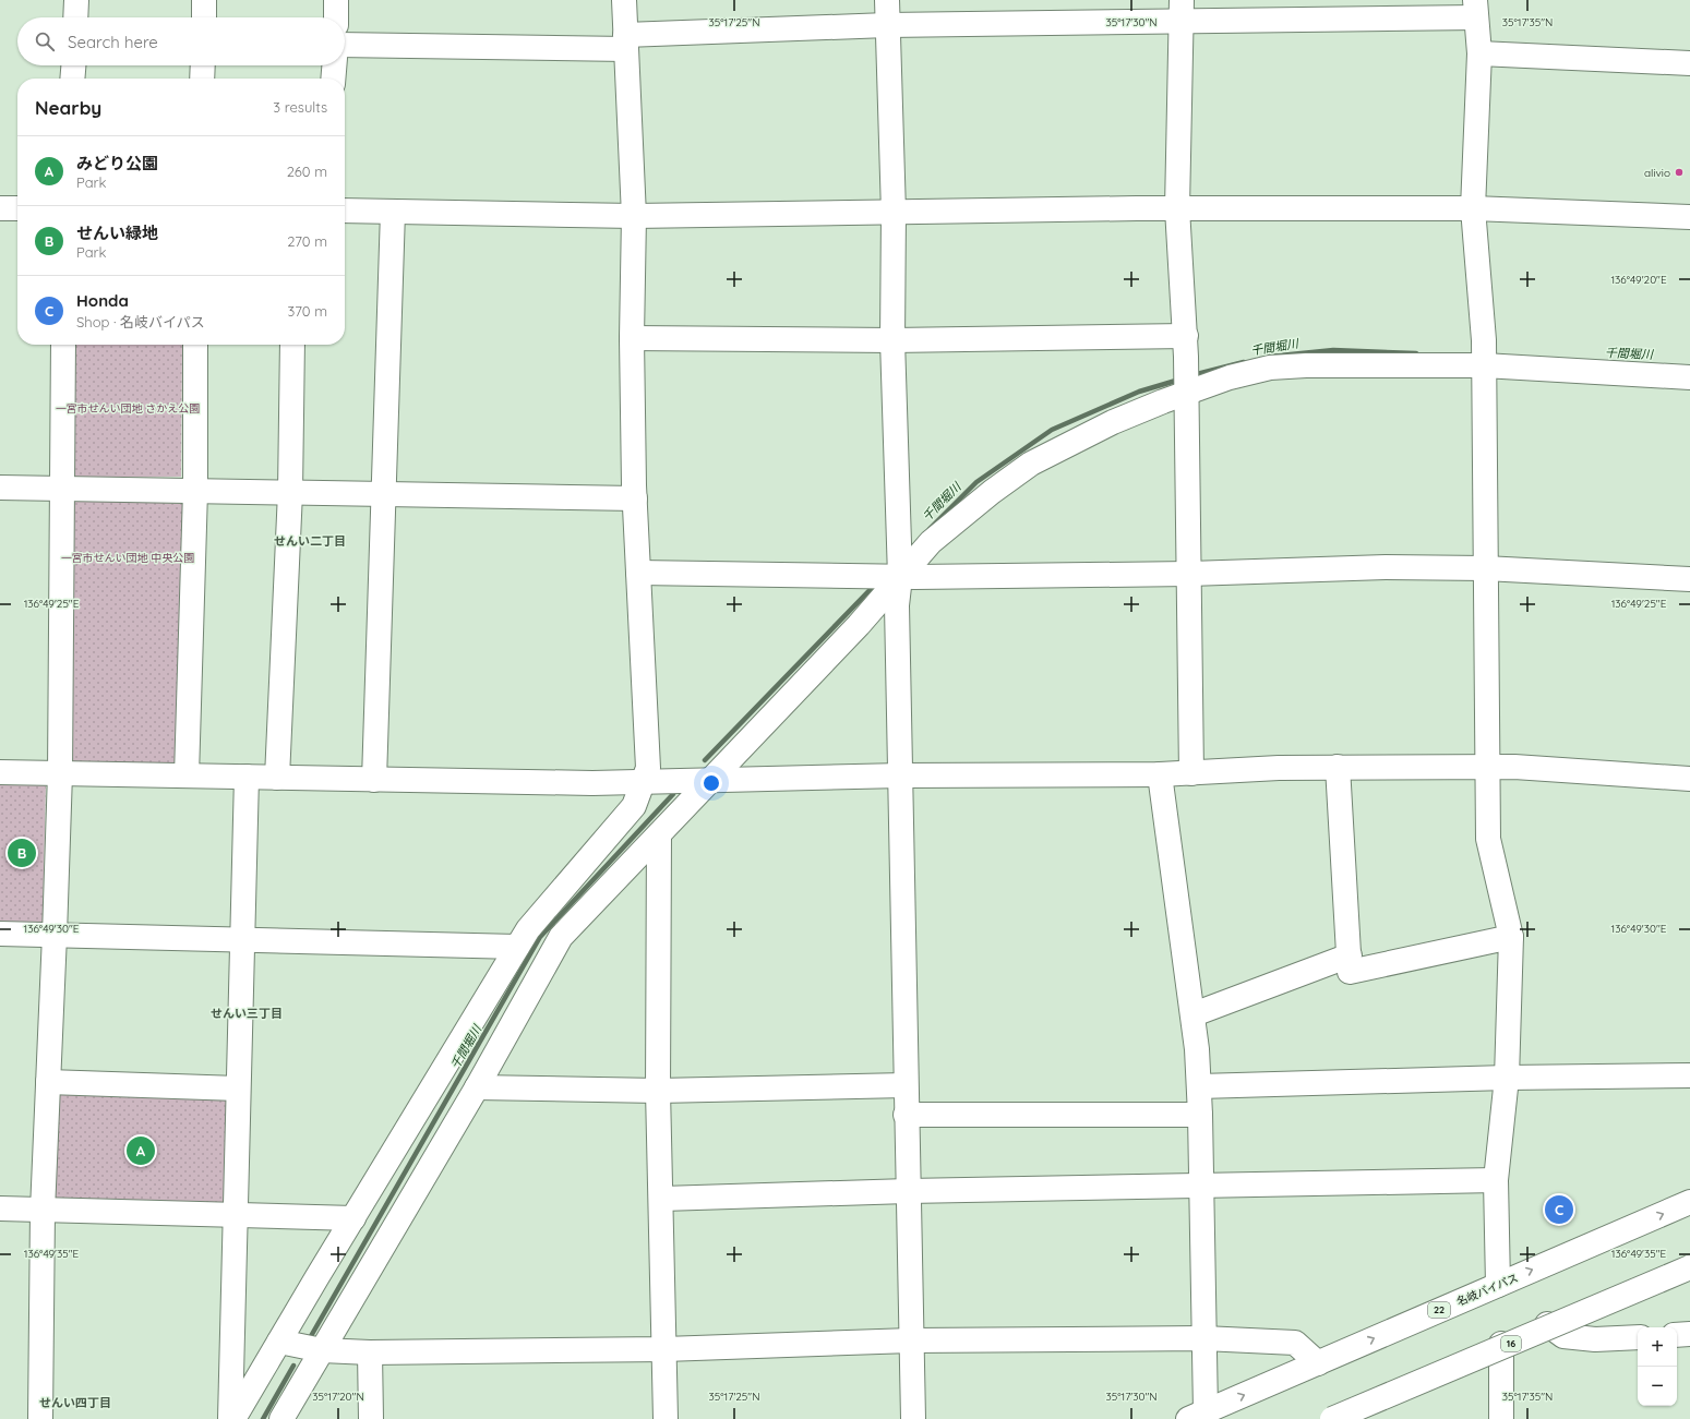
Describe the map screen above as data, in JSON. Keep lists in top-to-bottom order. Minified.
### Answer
{"streets":{"main road":["名岐バイパス","22","16"]},"districts":["せんい二丁目","せんい三丁目","せんい四丁目"],"water":["千間堀川"],"parks":["一宮市せんい団地 さかえ公園","一宮市せんい団地 中央公園"],"places":["alivio"],"page":{"search":"Search here","heading":["Nearby","3 results"],"list":[{"mark":"A","name":"みどり公園","note":"Park","value":"260 m"},{"mark":"B","name":"せんい緑地","note":"Park","value":"270 m"},{"mark":"C","name":"Honda","note":"Shop · 名岐バイパス","value":"370 m"}],"pins":["B","A","C"],"map_buttons":["+","−"]},"coordinates":["35°17'25\"N","35°17'30\"N","35°17'35\"N","136°49'20\"E","136°49'25\"E","136°49'30\"E","136°49'35\"E","35°17'20\"N"]}
